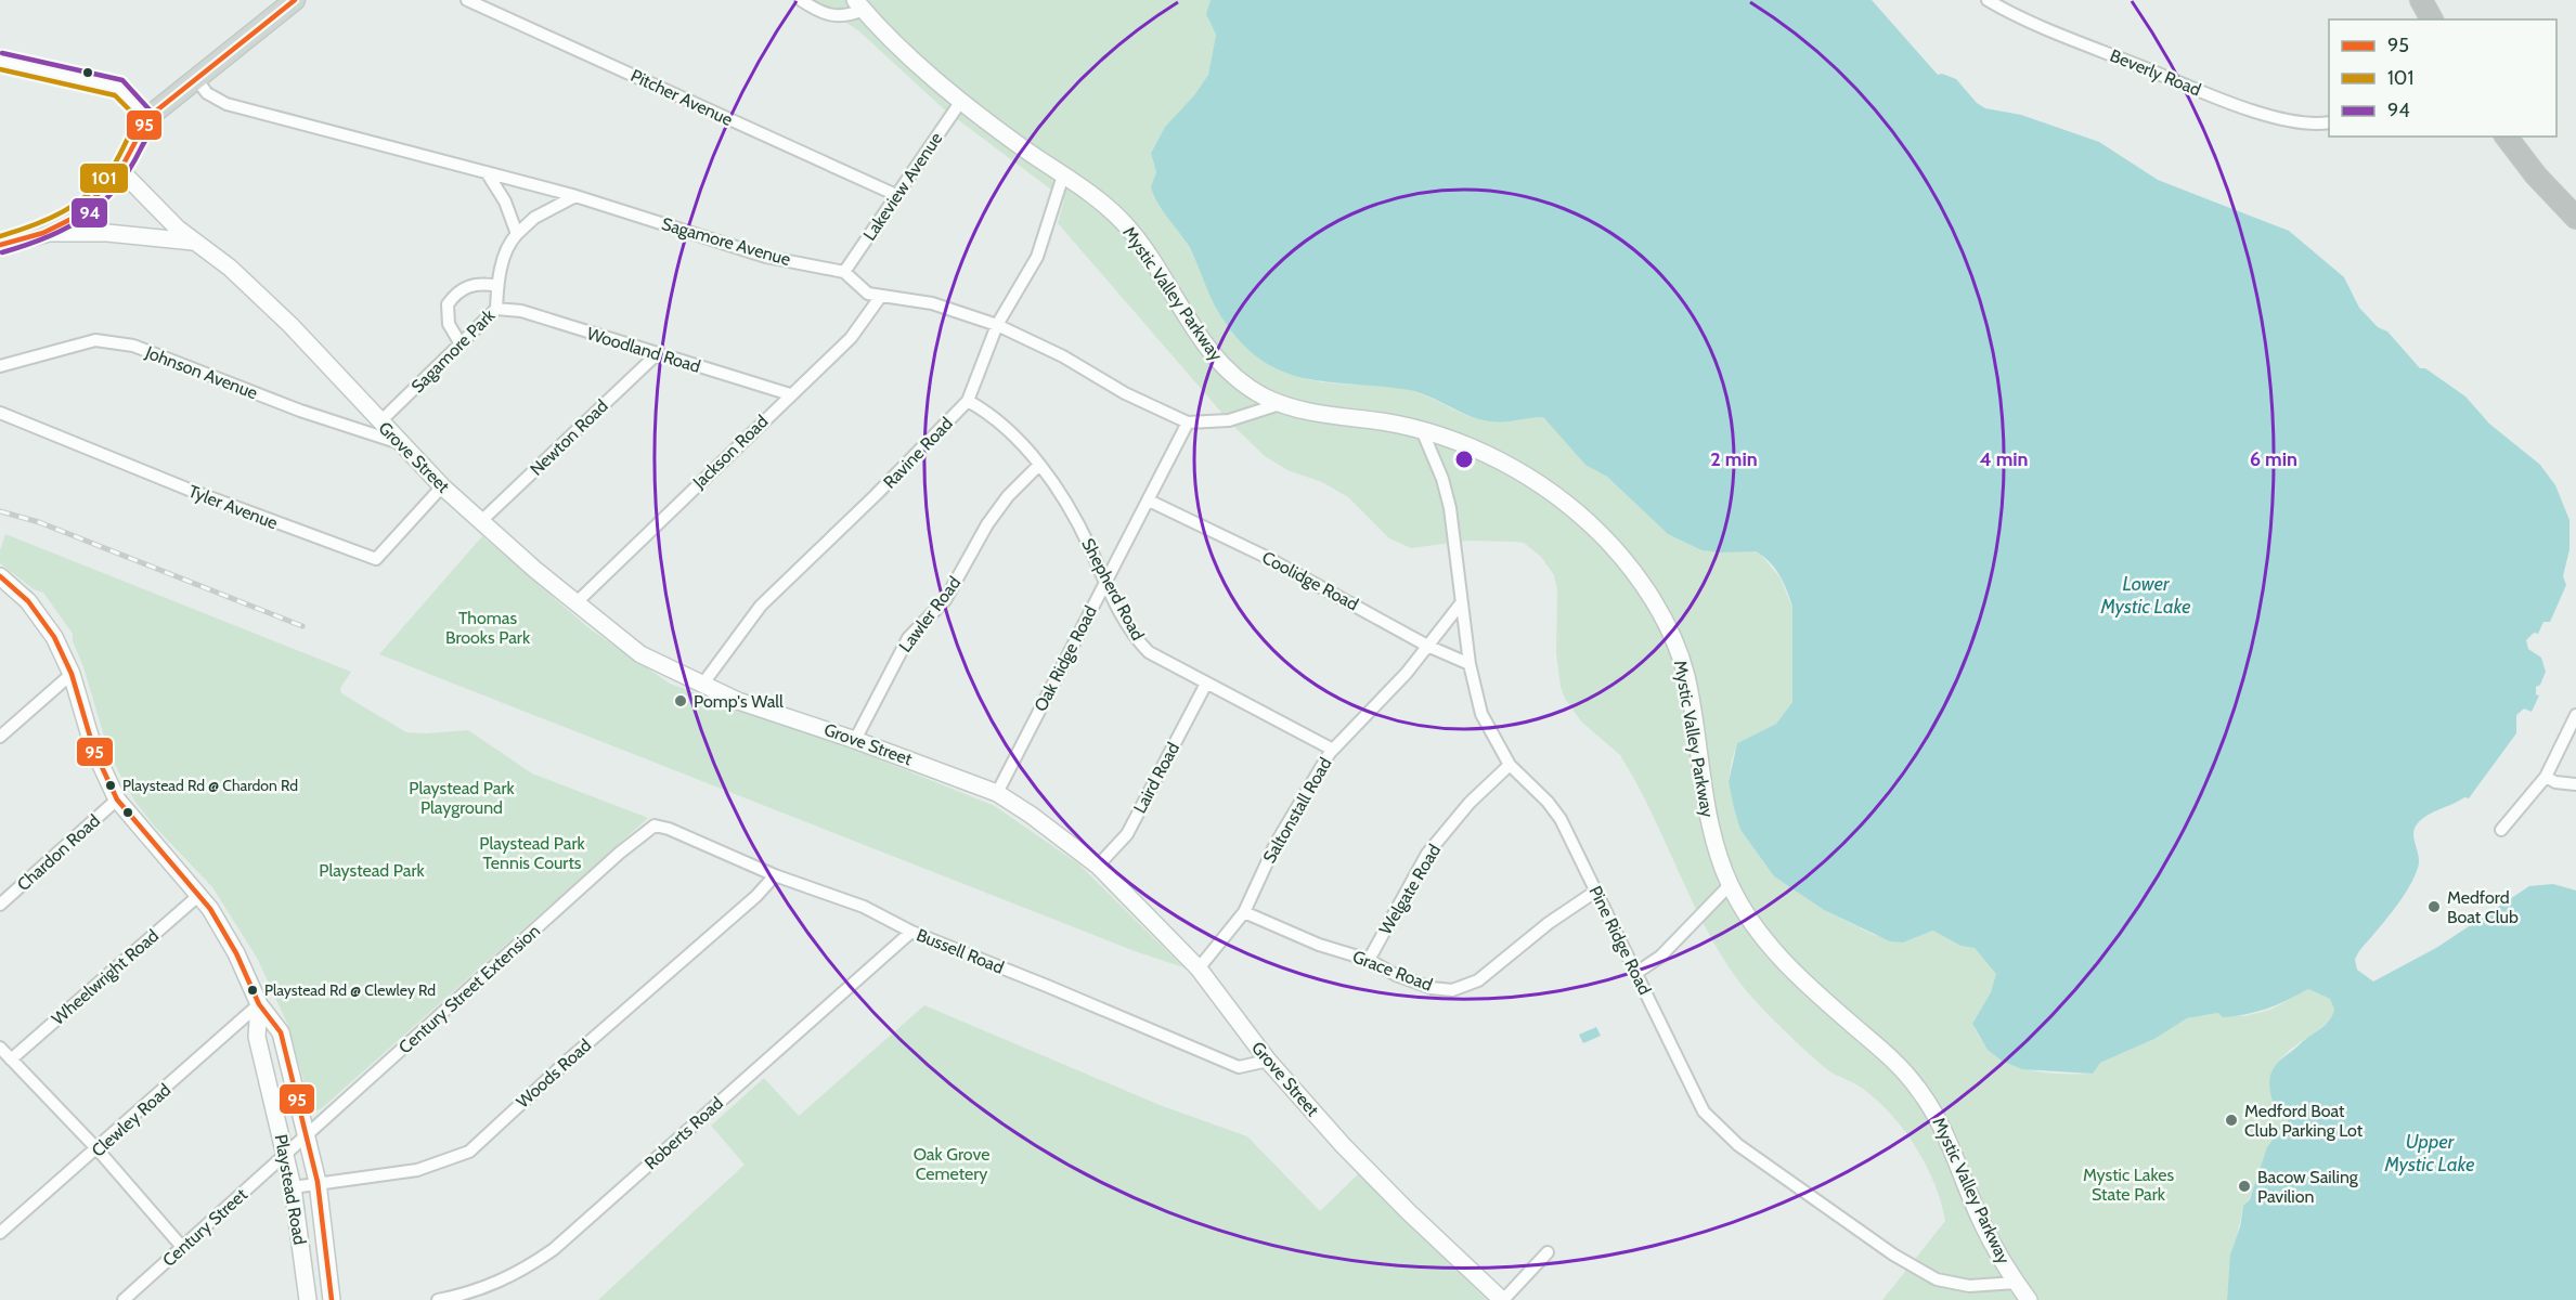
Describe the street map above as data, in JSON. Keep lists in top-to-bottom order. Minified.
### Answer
{"streets":{"main road":["Mystic Valley Parkway","Grove Street","Playstead Road"],"street":["Beverly Road","Pitcher Avenue","Lakeview Avenue","Sagamore Avenue","Woodland Road","Sagamore Park","Johnson Avenue","Newton Road","Jackson Road","Ravine Road","Tyler Avenue","Coolidge Road","Shepherd Road","Lawler Road","Oak Ridge Road","Laird Road","Saltonstall Road","Chardon Road","Welgate Road","Pine Ridge Road","Bussell Road","Grace Road","Wheelwright Road","Century Street Extension","Woods Road","Clewley Road","Roberts Road","Century Street"]},"crossings":[["Pitcher Avenue","Lakeview Avenue"],["Lakeview Avenue","Sagamore Avenue"],["Lakeview Avenue","Mystic Valley Parkway"],["Sagamore Avenue","Sagamore Park"],["Mystic Valley Parkway","Ravine Road"],["Mystic Valley Parkway","Pine Ridge Road"],["Woodland Road","Sagamore Park"],["Woodland Road","Newton Road"],["Woodland Road","Jackson Road"],["Sagamore Park","Grove Street"],["Johnson Avenue","Grove Street"],["Newton Road","Grove Street"],["Jackson Road","Grove Street"],["Ravine Road","Grove Street"],["Ravine Road","Shepherd Road"],["Grove Street","Tyler Avenue"],["Grove Street","Lawler Road"],["Grove Street","Oak Ridge Road"],["Grove Street","Laird Road"],["Grove Street","Saltonstall Road"],["Grove Street","Bussell Road"],["Coolidge Road","Oak Ridge Road"],["Coolidge Road","Saltonstall Road"],["Coolidge Road","Pine Ridge Road"],["Shepherd Road","Lawler Road"],["Shepherd Road","Oak Ridge Road"],["Shepherd Road","Laird Road"],["Shepherd Road","Saltonstall Road"],["Saltonstall Road","Pine Ridge Road"],["Saltonstall Road","Grace Road"],["Chardon Road","Playstead Road"],["Welgate Road","Pine Ridge Road"],["Welgate Road","Grace Road"],["Pine Ridge Road","Grace Road"],["Bussell Road","Century Street Extension"],["Bussell Road","Woods Road"],["Bussell Road","Roberts Road"],["Wheelwright Road","Playstead Road"],["Century Street Extension","Playstead Road"],["Century Street Extension","Century Street"],["Woods Road","Playstead Road"],["Clewley Road","Playstead Road"],["Playstead Road","Century Street"]],"water":["Lower Mystic Lake","Upper Mystic Lake"],"parks":["Thomas Brooks Park","Playstead Park Playground","Playstead Park Tennis Courts","Playstead Park","Oak Grove Cemetery","Mystic Lakes State Park"],"places":["Pomp's Wall","Playstead Rd @ Chardon Rd","Medford Boat Club","Playstead Rd @ Clewley Rd","Medford Boat Club Parking Lot","Bacow Sailing Pavilion"],"lines":["transit line 95","transit line 94","transit line 101"],"legend":["95","101","94"],"rings":["2 min","4 min","6 min"]}
